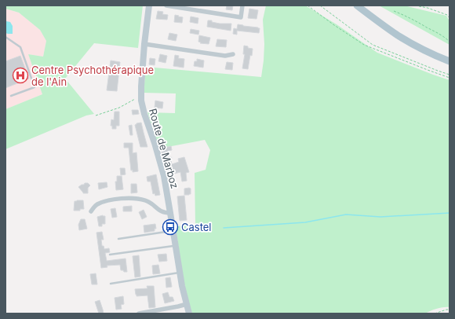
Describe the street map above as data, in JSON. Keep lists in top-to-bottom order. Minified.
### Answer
{"streets":{"main road":["Route de Marboz"]},"places":{"hospital":["Centre Psychothérapique de l'Ain"],"bus stop":["Castel"]}}
